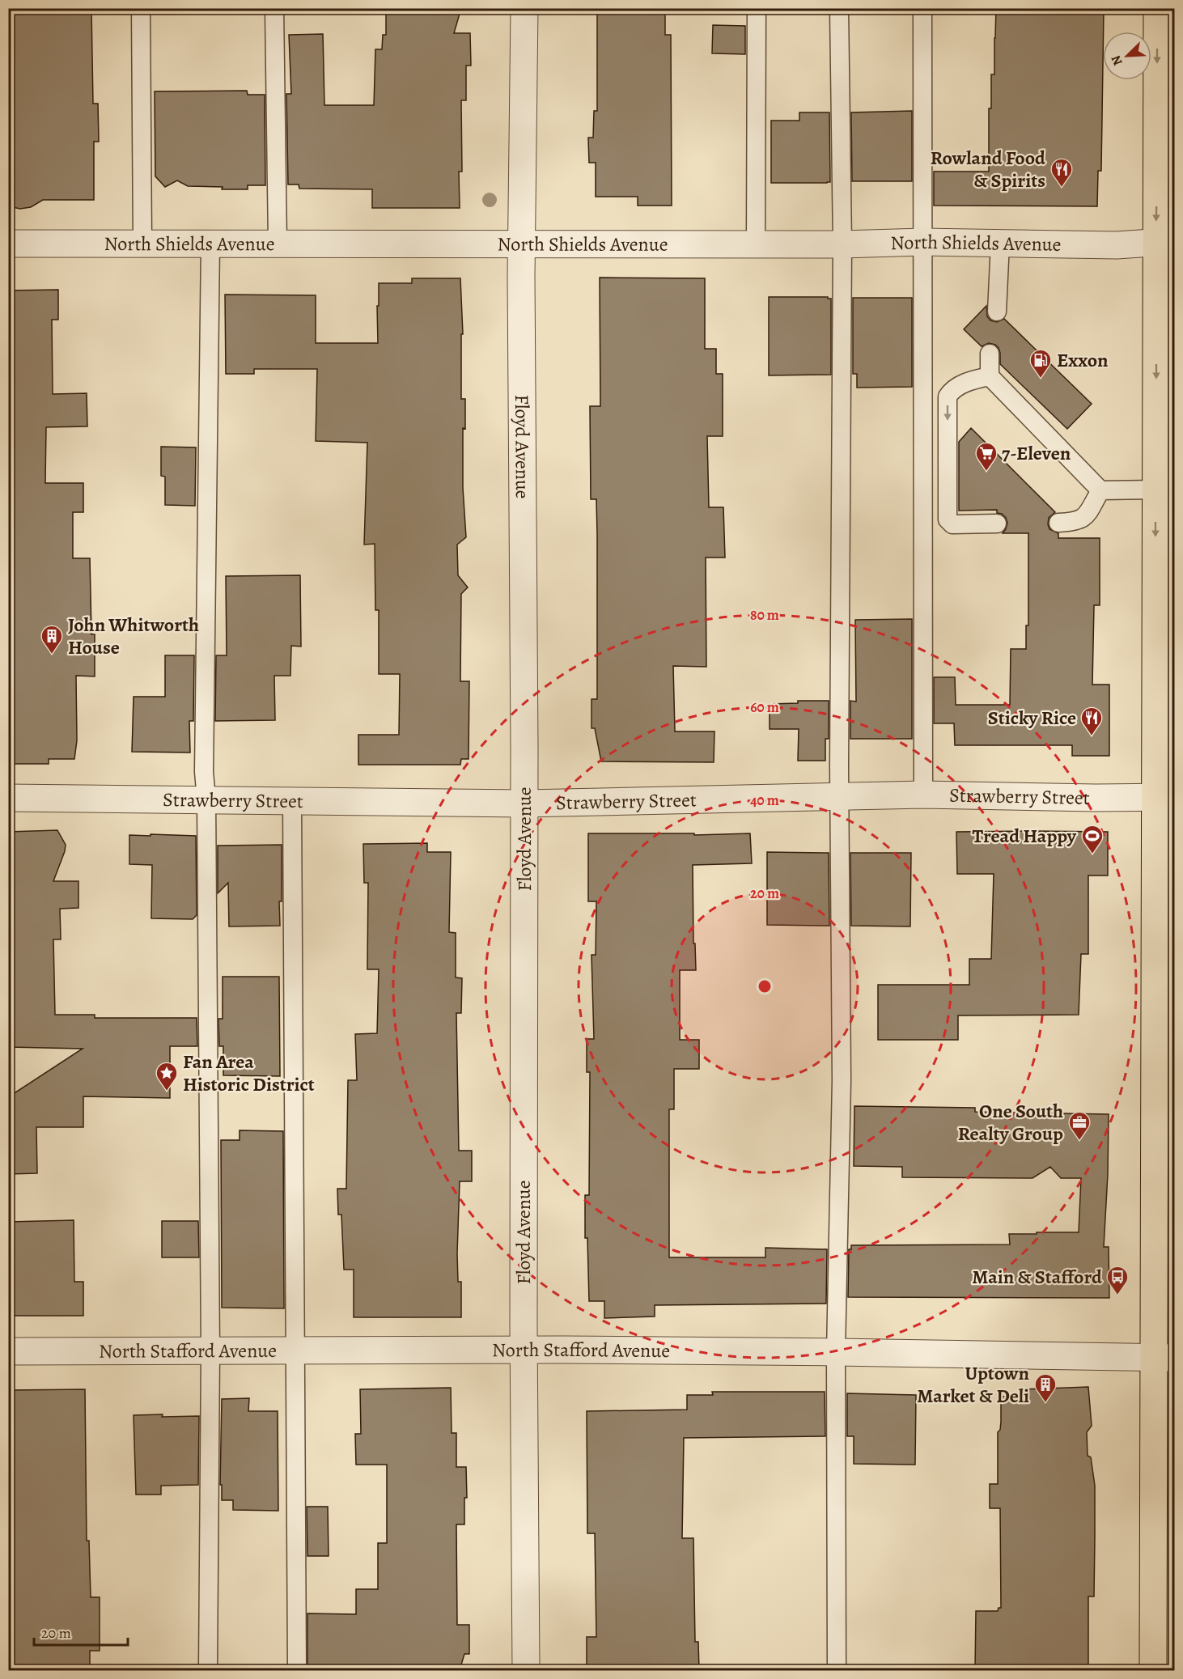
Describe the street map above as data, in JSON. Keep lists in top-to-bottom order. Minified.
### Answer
{"streets":{"street":["North Shields Avenue","Floyd Avenue","Strawberry Street","North Stafford Avenue"]},"crossings":[["North Shields Avenue","Floyd Avenue"],["Floyd Avenue","Strawberry Street"],["Floyd Avenue","North Stafford Avenue"]],"places":{"restaurant":["Rowland Food & Spirits","Sticky Rice"],"fuel station":["Exxon"],"supermarket":["7-Eleven"],"building":["John Whitworth House","Uptown Market & Deli"],"sports":["Tread Happy"],"place":["Fan Area Historic District"],"office":["One South Realty Group"],"bus stop":["Main & Stafford"]},"scale_bar":"20 m","north":"bottom left","rings":["80 m","60 m","40 m","20 m"]}
